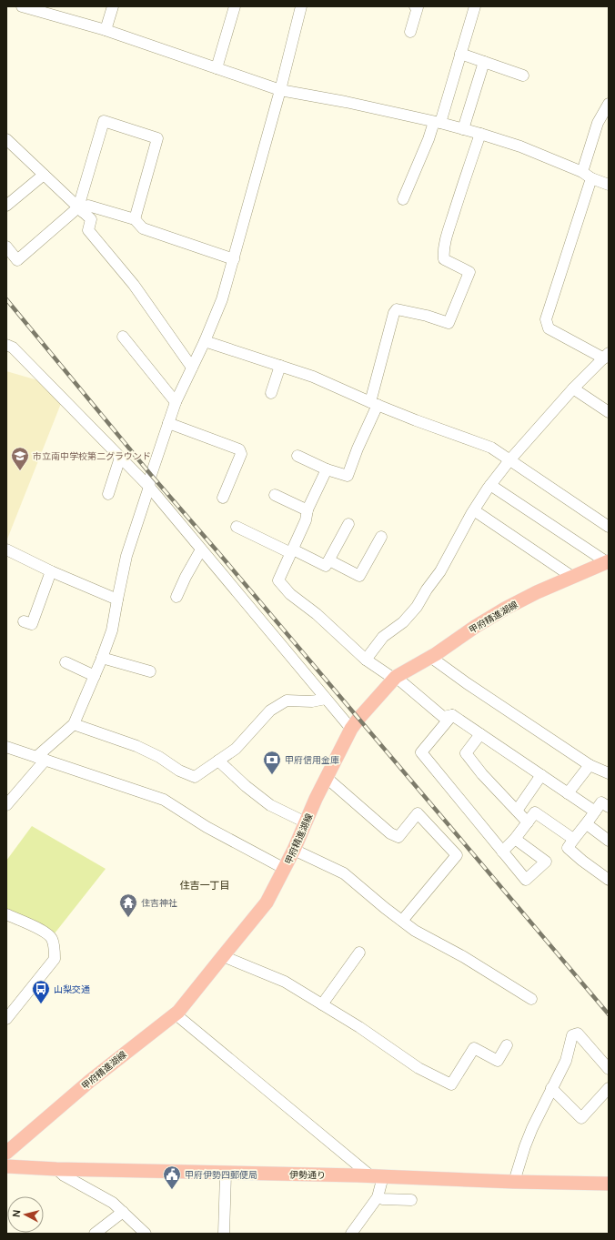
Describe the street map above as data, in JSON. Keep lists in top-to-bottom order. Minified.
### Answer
{"streets":{"main road":["甲府精進湖線","伊勢通り"]},"districts":["住吉一丁目"],"places":{"school or university":["市立南中学校第二グラウンド"],"bank":["甲府信用金庫"],"temple":["住吉神社"],"bus stop":["山梨交通"],"public building":["甲府伊勢四郵便局"]},"north":"left"}
